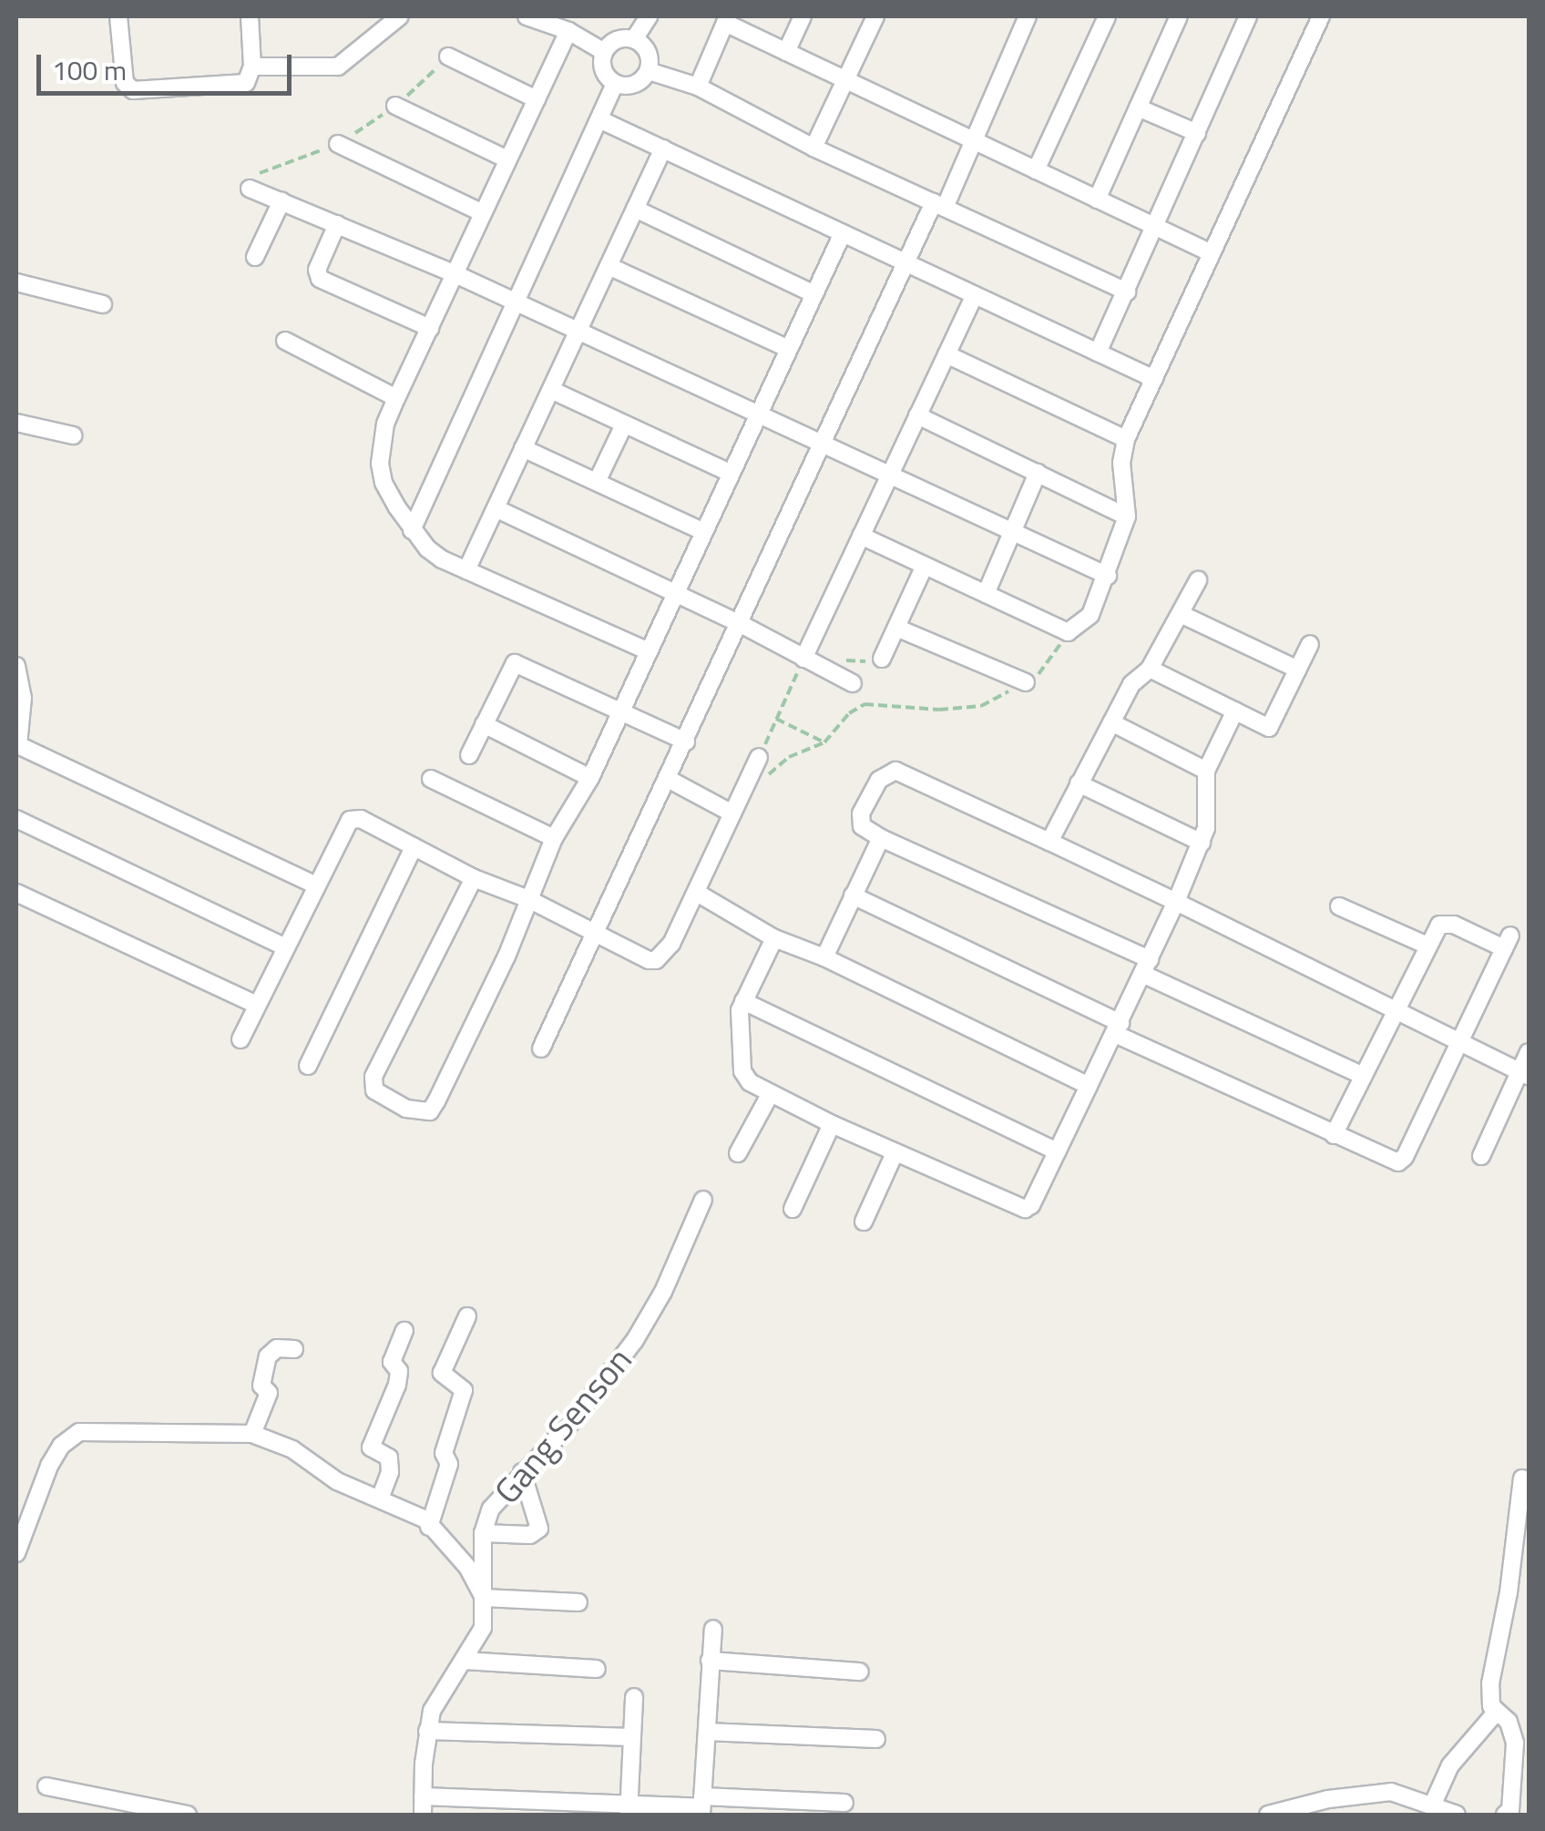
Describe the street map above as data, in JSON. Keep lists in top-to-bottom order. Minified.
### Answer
{"streets":{"street":["Gang Senson"]},"scale_bar":"100 m"}
